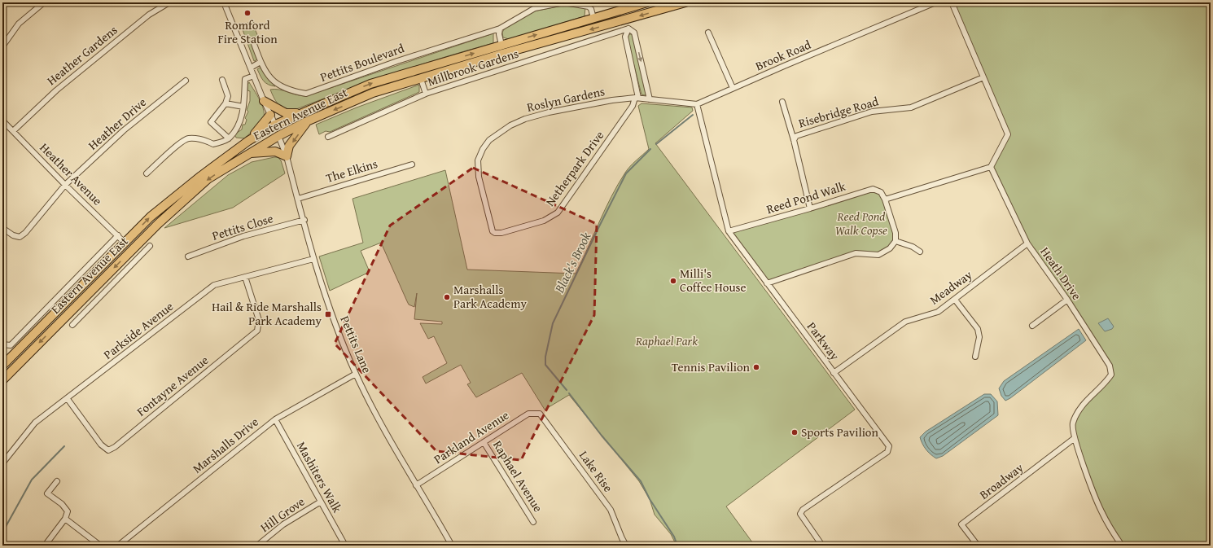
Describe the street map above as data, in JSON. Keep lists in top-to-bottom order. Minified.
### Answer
{"streets":{"highway":["Eastern Avenue East"],"street":["Heather Gardens","Brook Road","Pettits Boulevard","Millbrook Gardens","Roslyn Gardens","Risebridge Road","Heather Drive","Netherpark Drive","The Elkins","Heather Avenue","Reed Pond Walk","Pettits Close","Heath Drive","Meadway","Parkside Avenue","Parkway","Pettits Lane","Fontayne Avenue","Parkland Avenue","Marshalls Drive","Lake Rise","Raphael Avenue","Mashiters Walk","Broadway","Hill Grove"]},"crossings":[["Heather Gardens","Heather Avenue"],["Brook Road","Parkway"],["Roslyn Gardens","Netherpark Drive"],["Eastern Avenue East","Heather Avenue"],["Eastern Avenue East","Pettits Lane"],["Heather Drive","Heather Avenue"],["The Elkins","Pettits Lane"],["Reed Pond Walk","Parkway"],["Pettits Close","Pettits Lane"],["Heath Drive","Meadway"],["Heath Drive","Broadway"],["Meadway","Parkway"],["Parkside Avenue","Pettits Lane"],["Parkside Avenue","Fontayne Avenue"],["Pettits Lane","Parkland Avenue"],["Pettits Lane","Marshalls Drive"],["Parkland Avenue","Lake Rise"],["Parkland Avenue","Raphael Avenue"],["Marshalls Drive","Mashiters Walk"],["Mashiters Walk","Hill Grove"]],"water":["Black's Brook"],"parks":["Reed Pond Walk Copse","Raphael Park"],"places":{"other":["Romford Fire Station","Milli's Coffee House","Marshalls Park Academy","Tennis Pavilion","Sports Pavilion"],"transit":["Hail & Ride Marshalls Park Academy"]}}
